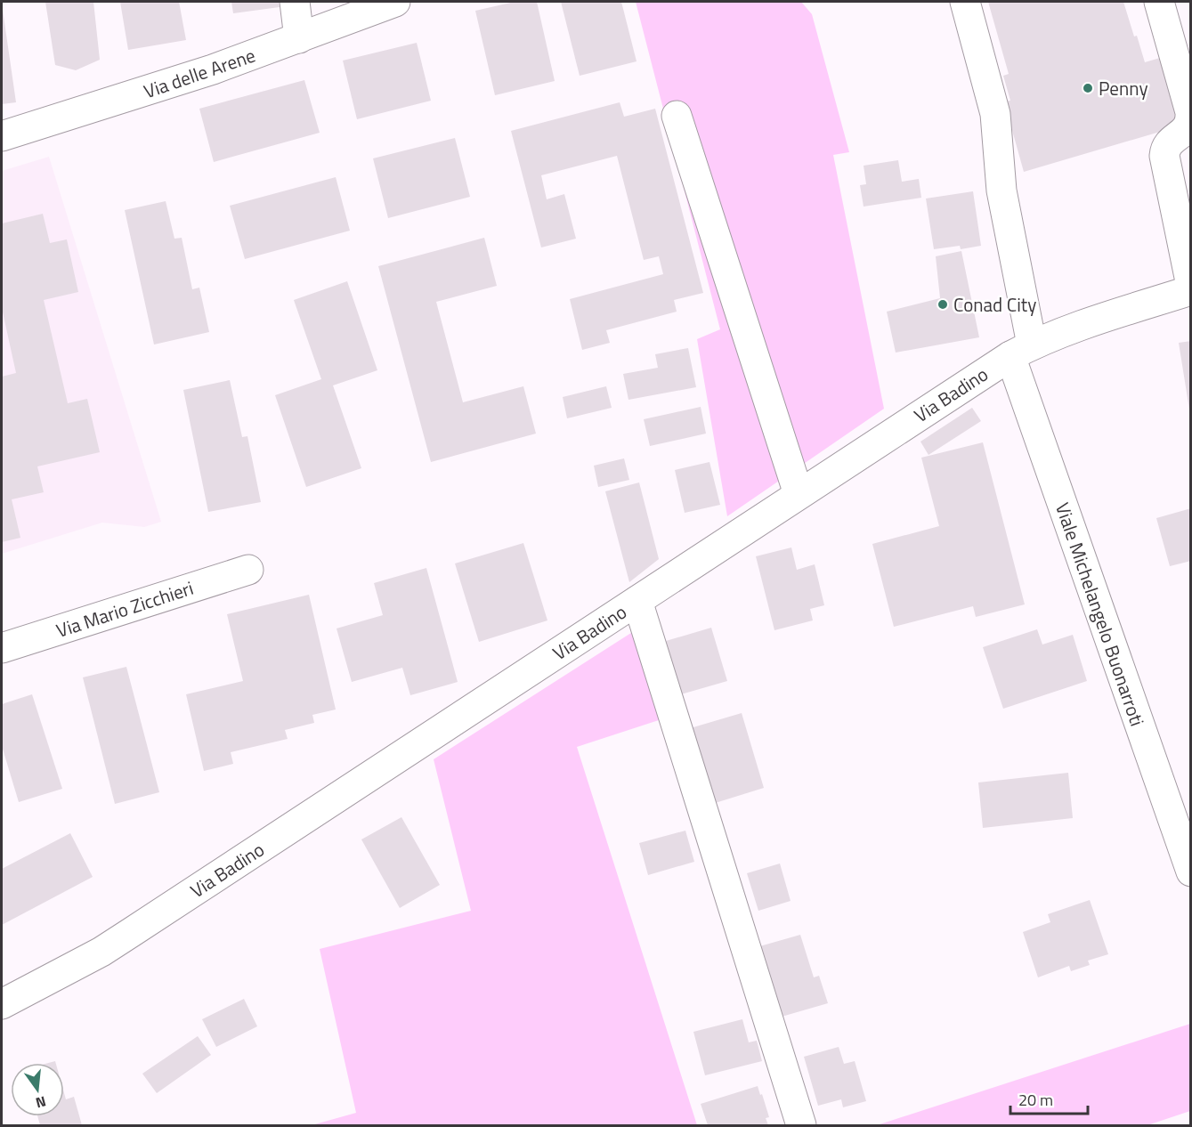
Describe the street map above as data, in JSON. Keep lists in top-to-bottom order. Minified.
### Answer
{"streets":{"street":["Via delle Arene","Via Badino","Via Mario Zicchieri","Viale Michelangelo Buonarroti"]},"crossings":[["Via Badino","Viale Michelangelo Buonarroti"]],"places":["Penny","Conad City"],"scale_bar":"20 m","north":"bottom"}
